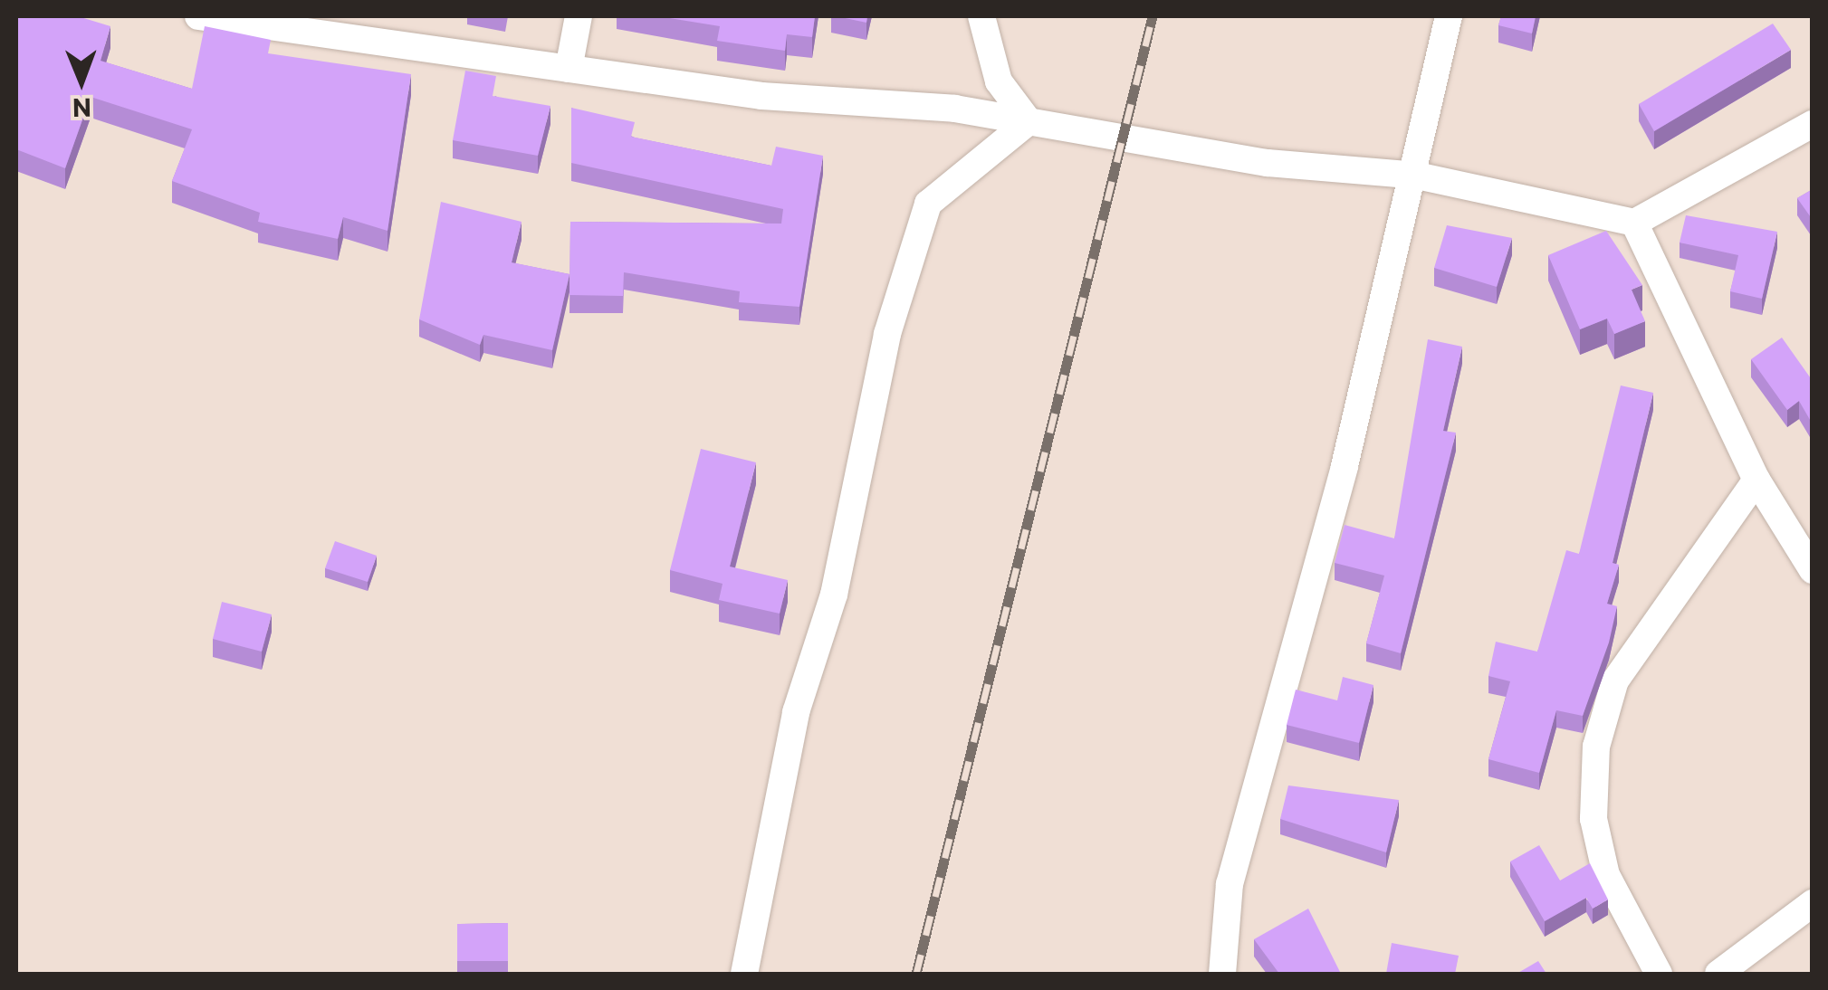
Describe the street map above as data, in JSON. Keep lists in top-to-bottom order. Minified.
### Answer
{"north":"bottom"}
